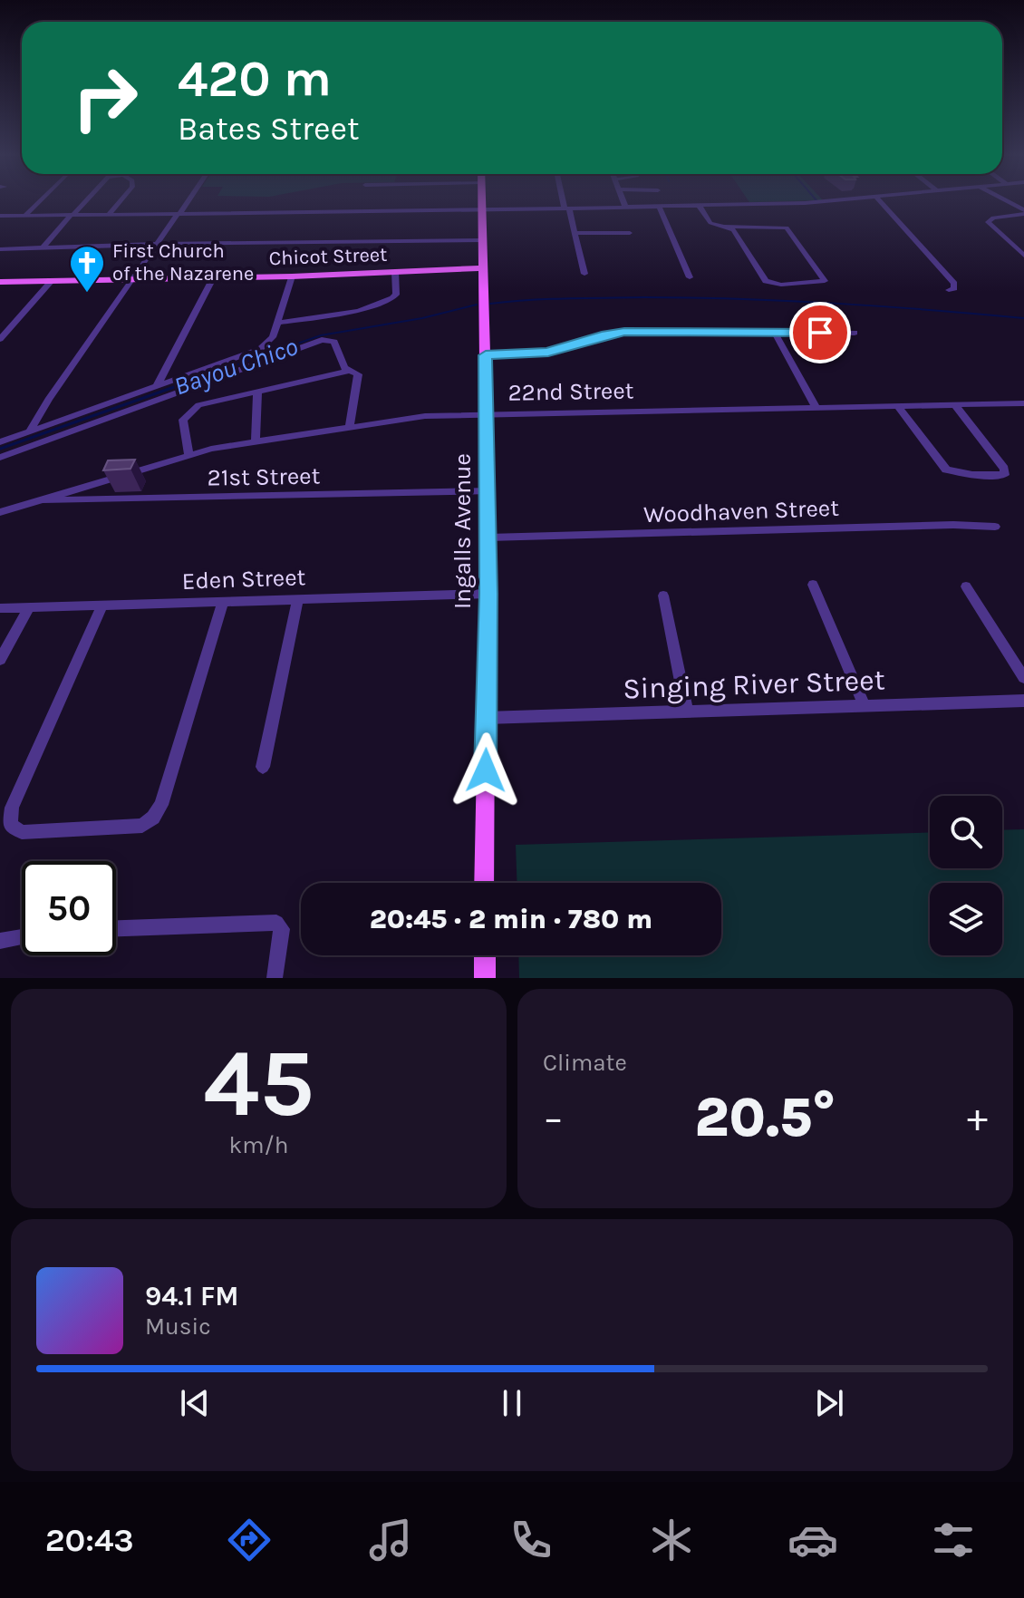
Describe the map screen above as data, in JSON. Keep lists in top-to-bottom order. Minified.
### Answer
{"streets":{"main road":["Chicot Street","Ingalls Avenue"],"street":["22nd Street","21st Street","Woodhaven Street","Eden Street","Singing River Street"]},"crossings":[["Chicot Street","Ingalls Avenue"],["22nd Street","21st Street"],["22nd Street","Ingalls Avenue"],["21st Street","Ingalls Avenue"],["Woodhaven Street","Ingalls Avenue"],["Ingalls Avenue","Eden Street"],["Ingalls Avenue","Singing River Street"]],"water":["Bayou Chico"],"places":{"church":["First Church of the Nazarene"]},"page":{"turn":["420 m","Bates Street"],"limit":"50","trip":"20:45 · 2 min · 780 m","tile":[["45","km/h"],"Climate"],"heat":["−","20.5°","+"],"song":["94.1 FM","Music"],"tabs":"20:43"}}
